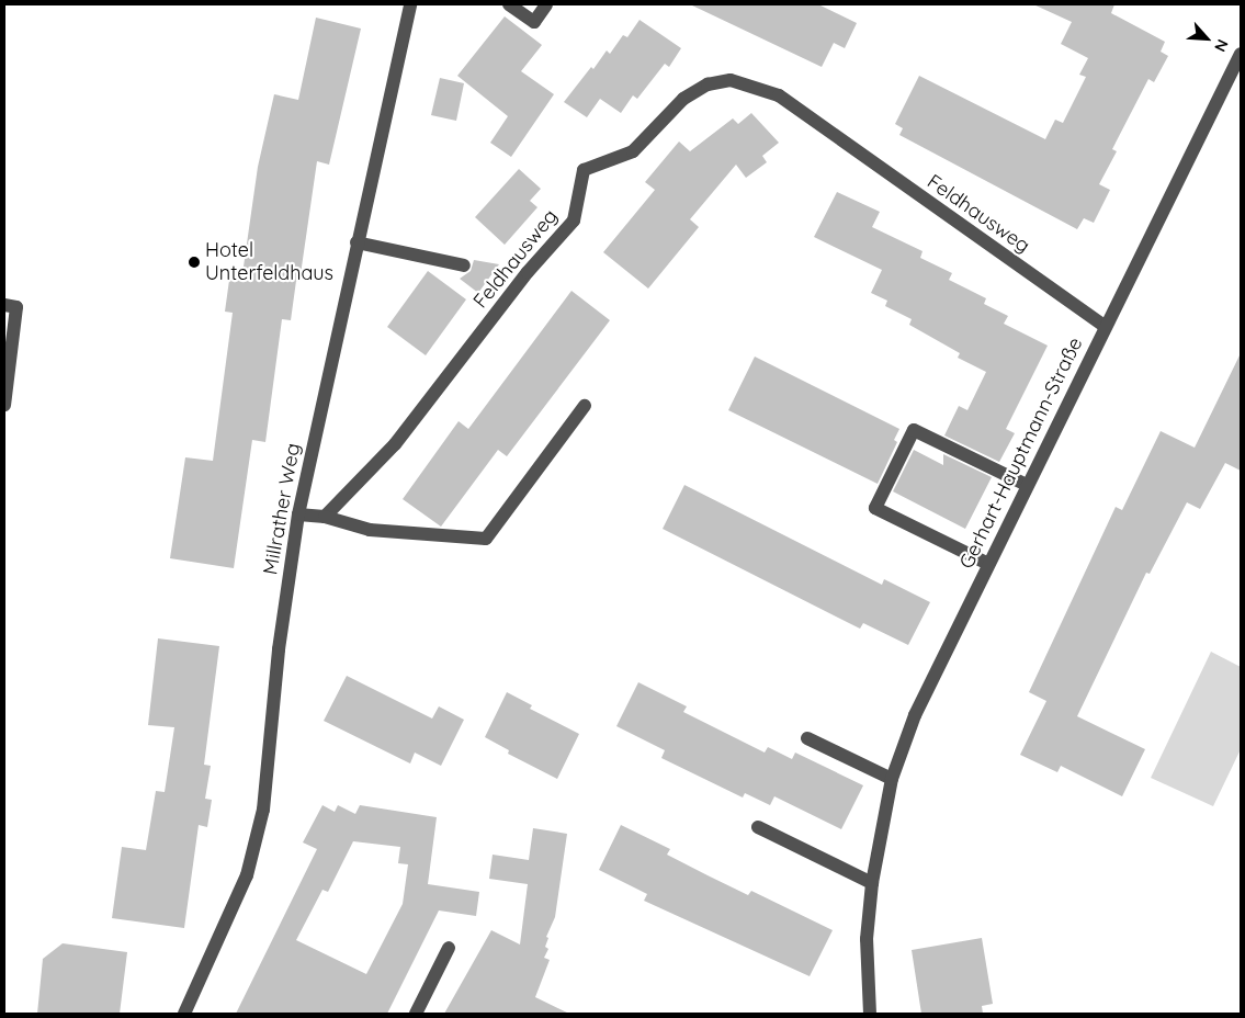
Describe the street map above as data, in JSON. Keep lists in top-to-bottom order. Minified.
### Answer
{"streets":{"street":["Feldhausweg","Gerhart-Hauptmann-Straße","Millrather Weg"]},"crossings":[["Feldhausweg","Gerhart-Hauptmann-Straße"]],"places":["Hotel Unterfeldhaus"],"north":"bottom right"}
